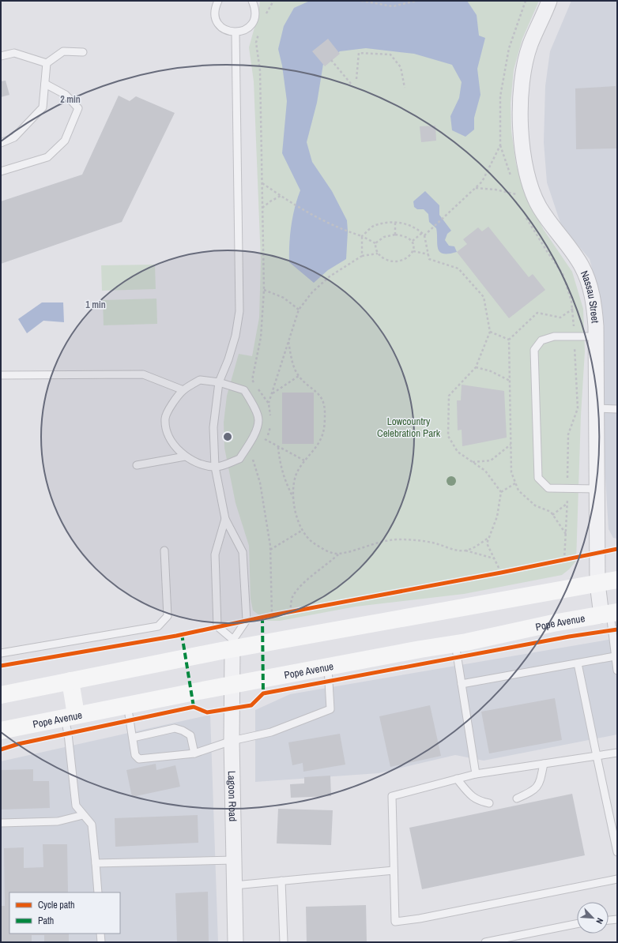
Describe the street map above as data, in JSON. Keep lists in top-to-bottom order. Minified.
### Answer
{"streets":{"main road":["Pope Avenue"],"street":["Nassau Street","Lagoon Road"]},"crossings":[["Nassau Street","Pope Avenue"],["Pope Avenue","Lagoon Road"]],"parks":["Lowcountry Celebration Park"],"legend":["Cycle path","Path"],"north":"bottom right","rings":["2 min","1 min"]}
